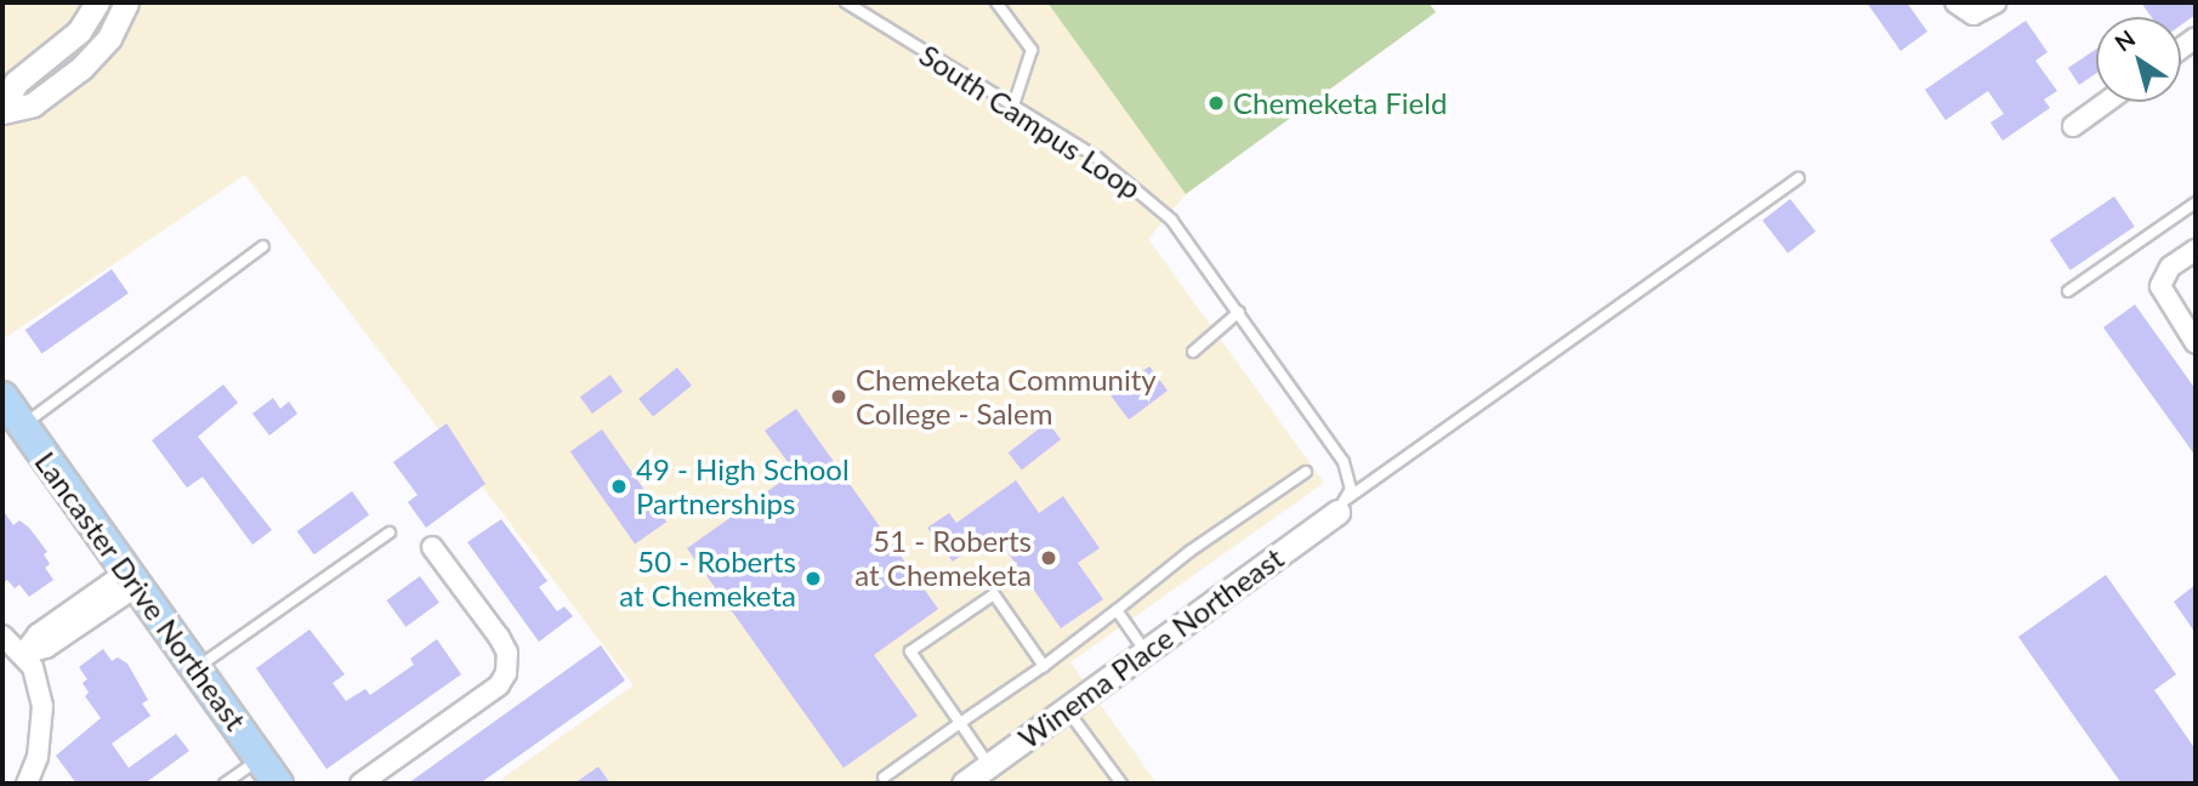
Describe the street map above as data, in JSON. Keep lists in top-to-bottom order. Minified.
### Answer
{"streets":{"main road":["Lancaster Drive Northeast"],"street":["Winema Place Northeast"],"lane":["South Campus Loop"]},"crossings":[["South Campus Loop","Winema Place Northeast"]],"places":["Chemeketa Field","Chemeketa Community College - Salem","49 - High School Partnerships","51 - Roberts at Chemeketa","50 - Roberts at Chemeketa"],"north":"top left"}
